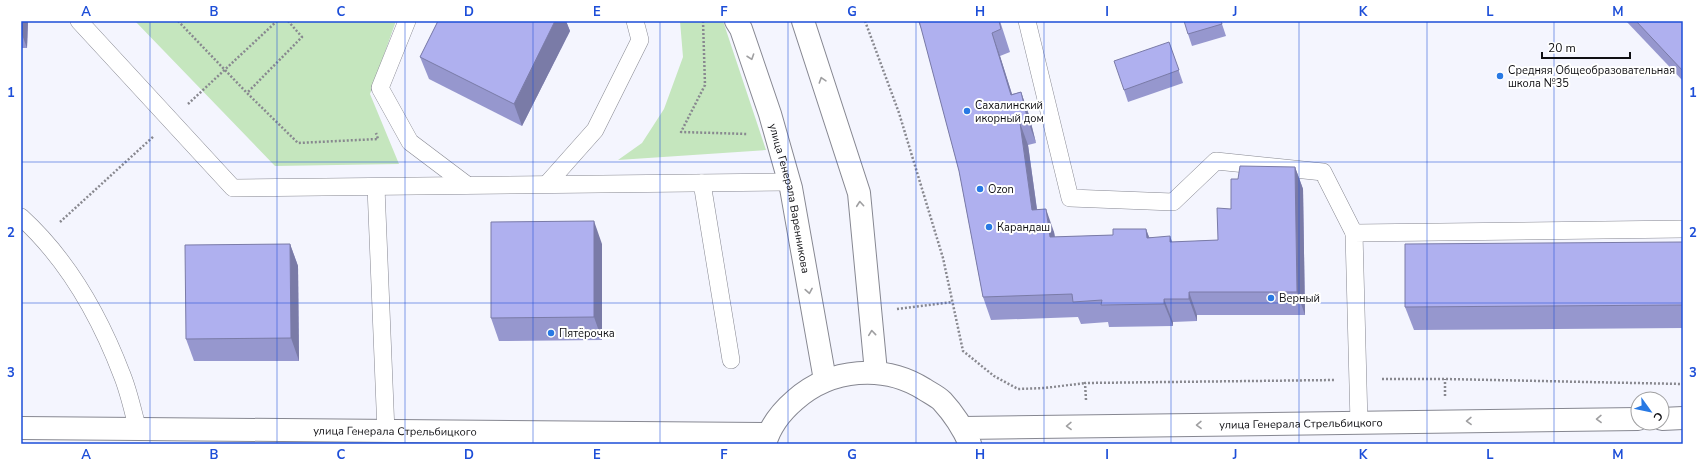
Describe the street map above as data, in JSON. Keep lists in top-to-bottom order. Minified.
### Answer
{"streets":{"street":["улица Генерала Варенникова","улица Генерала Стрельбицкого"]},"one_way":["улица Генерала Стрельбицкого"],"places":["Средняя Общеобразовательная школа №35","Сахалинский икорный дом","Ozon","Карандаш","Верный","Пятёрочка"],"scale_bar":"20 m","north":"bottom right","grid":{"columns":["A","B","C","D","E","F","G","H","I","J","K","L","M"],"rows":["1","2","3"]}}
